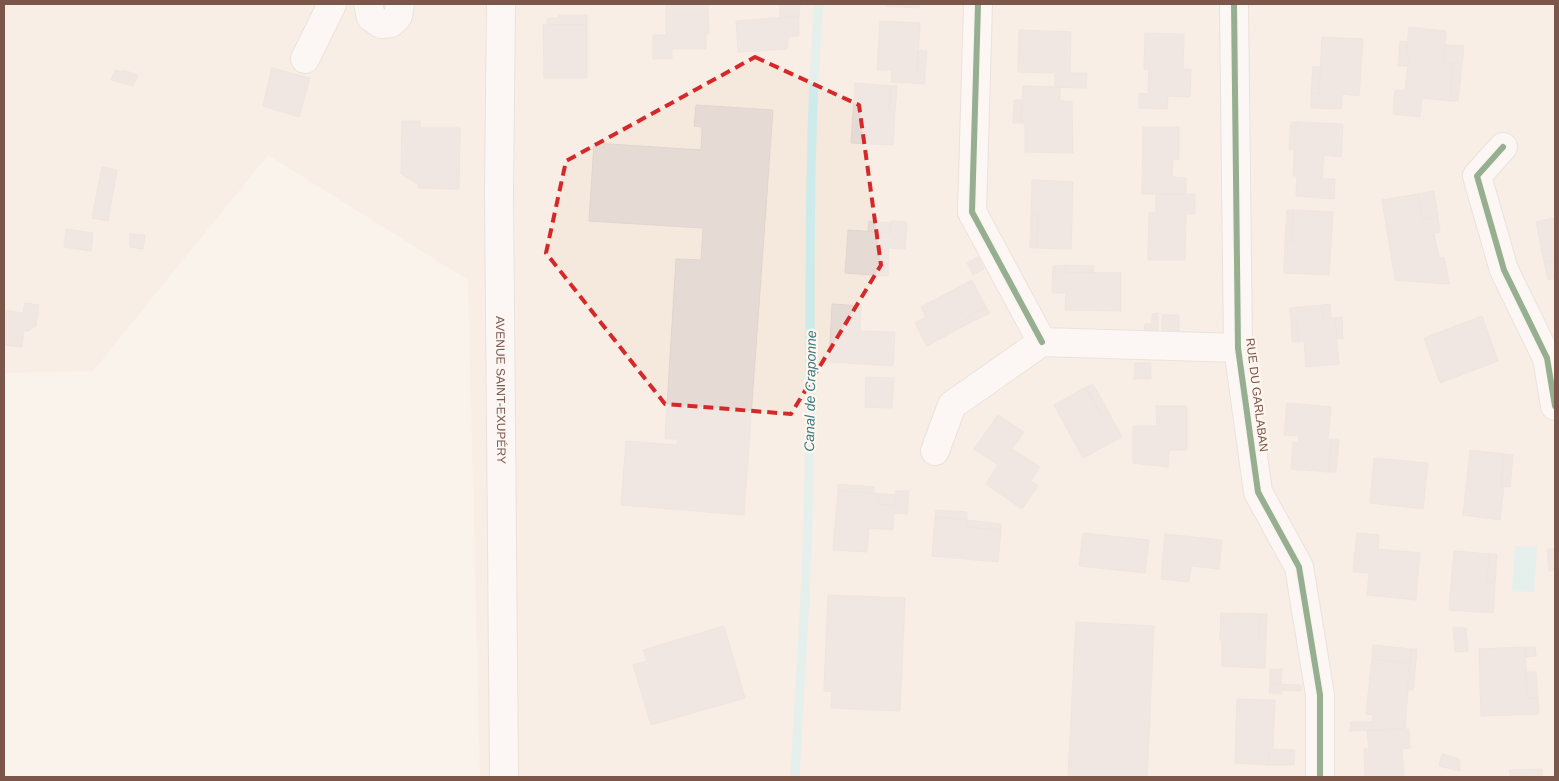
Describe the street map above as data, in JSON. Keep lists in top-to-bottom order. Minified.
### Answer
{"streets":{"street":["AVENUE SAINT-EXUPÉRY","RUE DU GARLABAN"]},"water":["Canal de Craponne"]}
